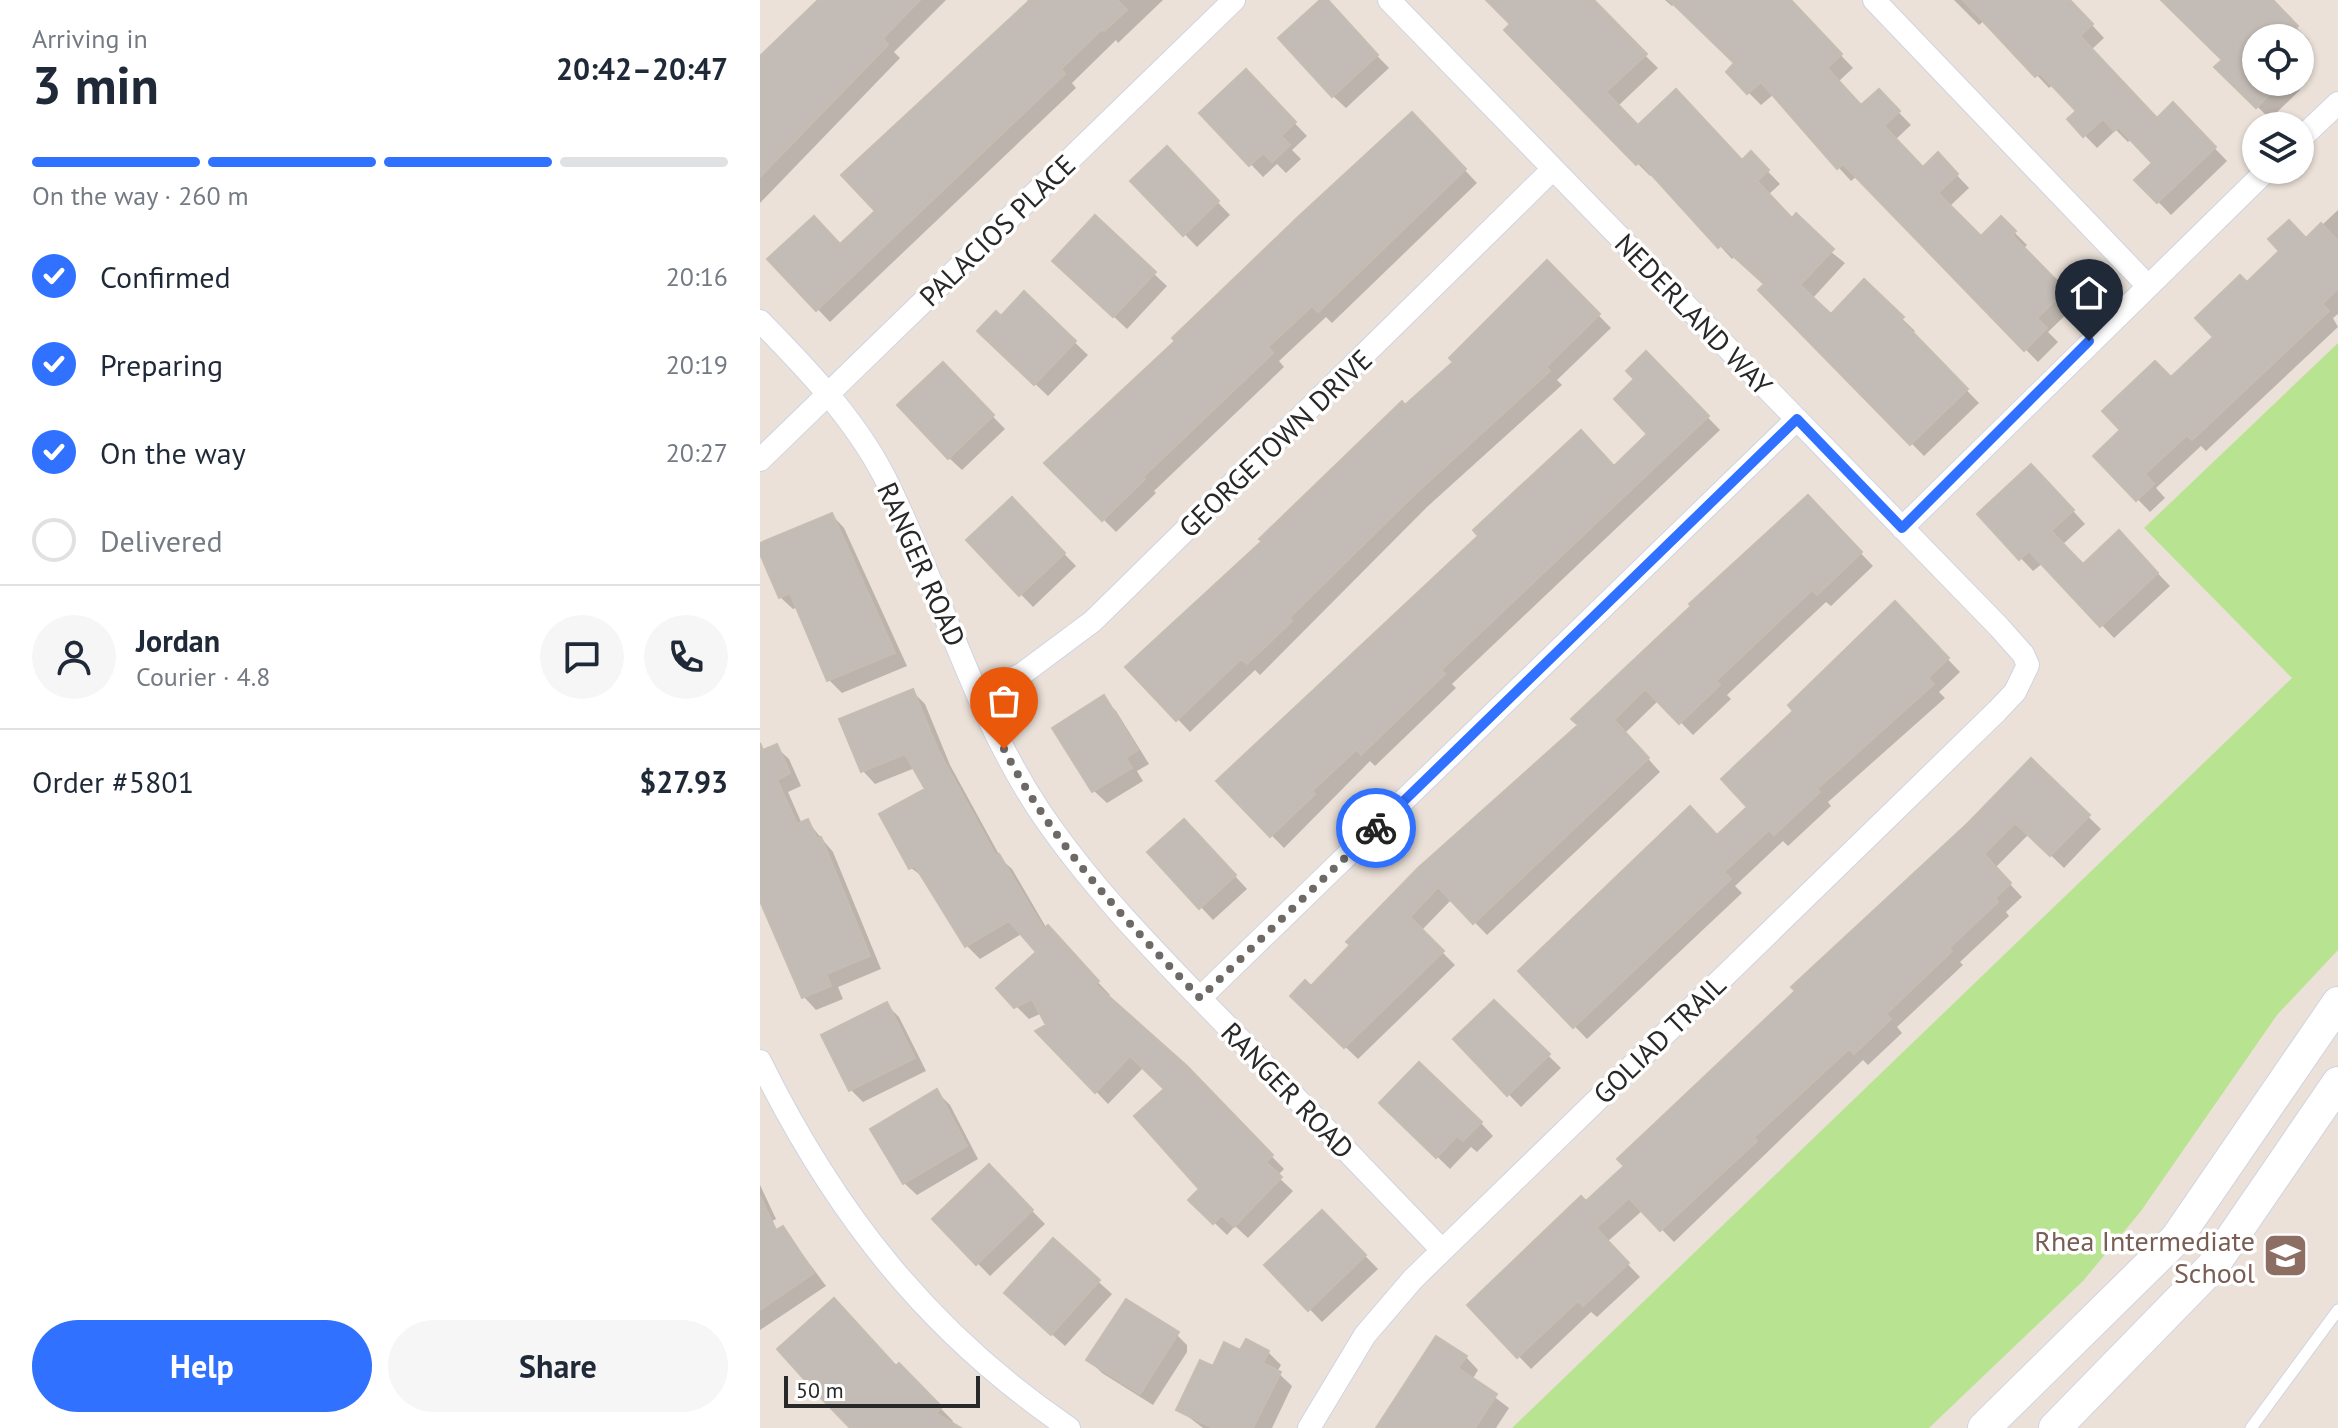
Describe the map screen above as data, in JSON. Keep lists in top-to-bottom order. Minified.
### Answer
{"streets":{"street":["PALACIOS PLACE","NEDERLAND WAY","GEORGETOWN DRIVE","RANGER ROAD","GOLIAD TRAIL"]},"crossings":[["PALACIOS PLACE","RANGER ROAD"],["NEDERLAND WAY","GEORGETOWN DRIVE"],["NEDERLAND WAY","GOLIAD TRAIL"],["GEORGETOWN DRIVE","RANGER ROAD"],["RANGER ROAD","GOLIAD TRAIL"]],"places":{"school or university":["Rhea Intermediate School"]},"scale_bar":"50 m","page":{"heading":["3 min","Arriving in","20:42–20:47"],"panel":["Jordan","Courier · 4.8","Order #5801","$27.93"],"bar":"On the way · 260 m","list":[["Confirmed","20:16"],["Preparing","20:19"],["On the way","20:27"],"Delivered"],"buttons":["Help","Share"],"scale":"50 m"}}
